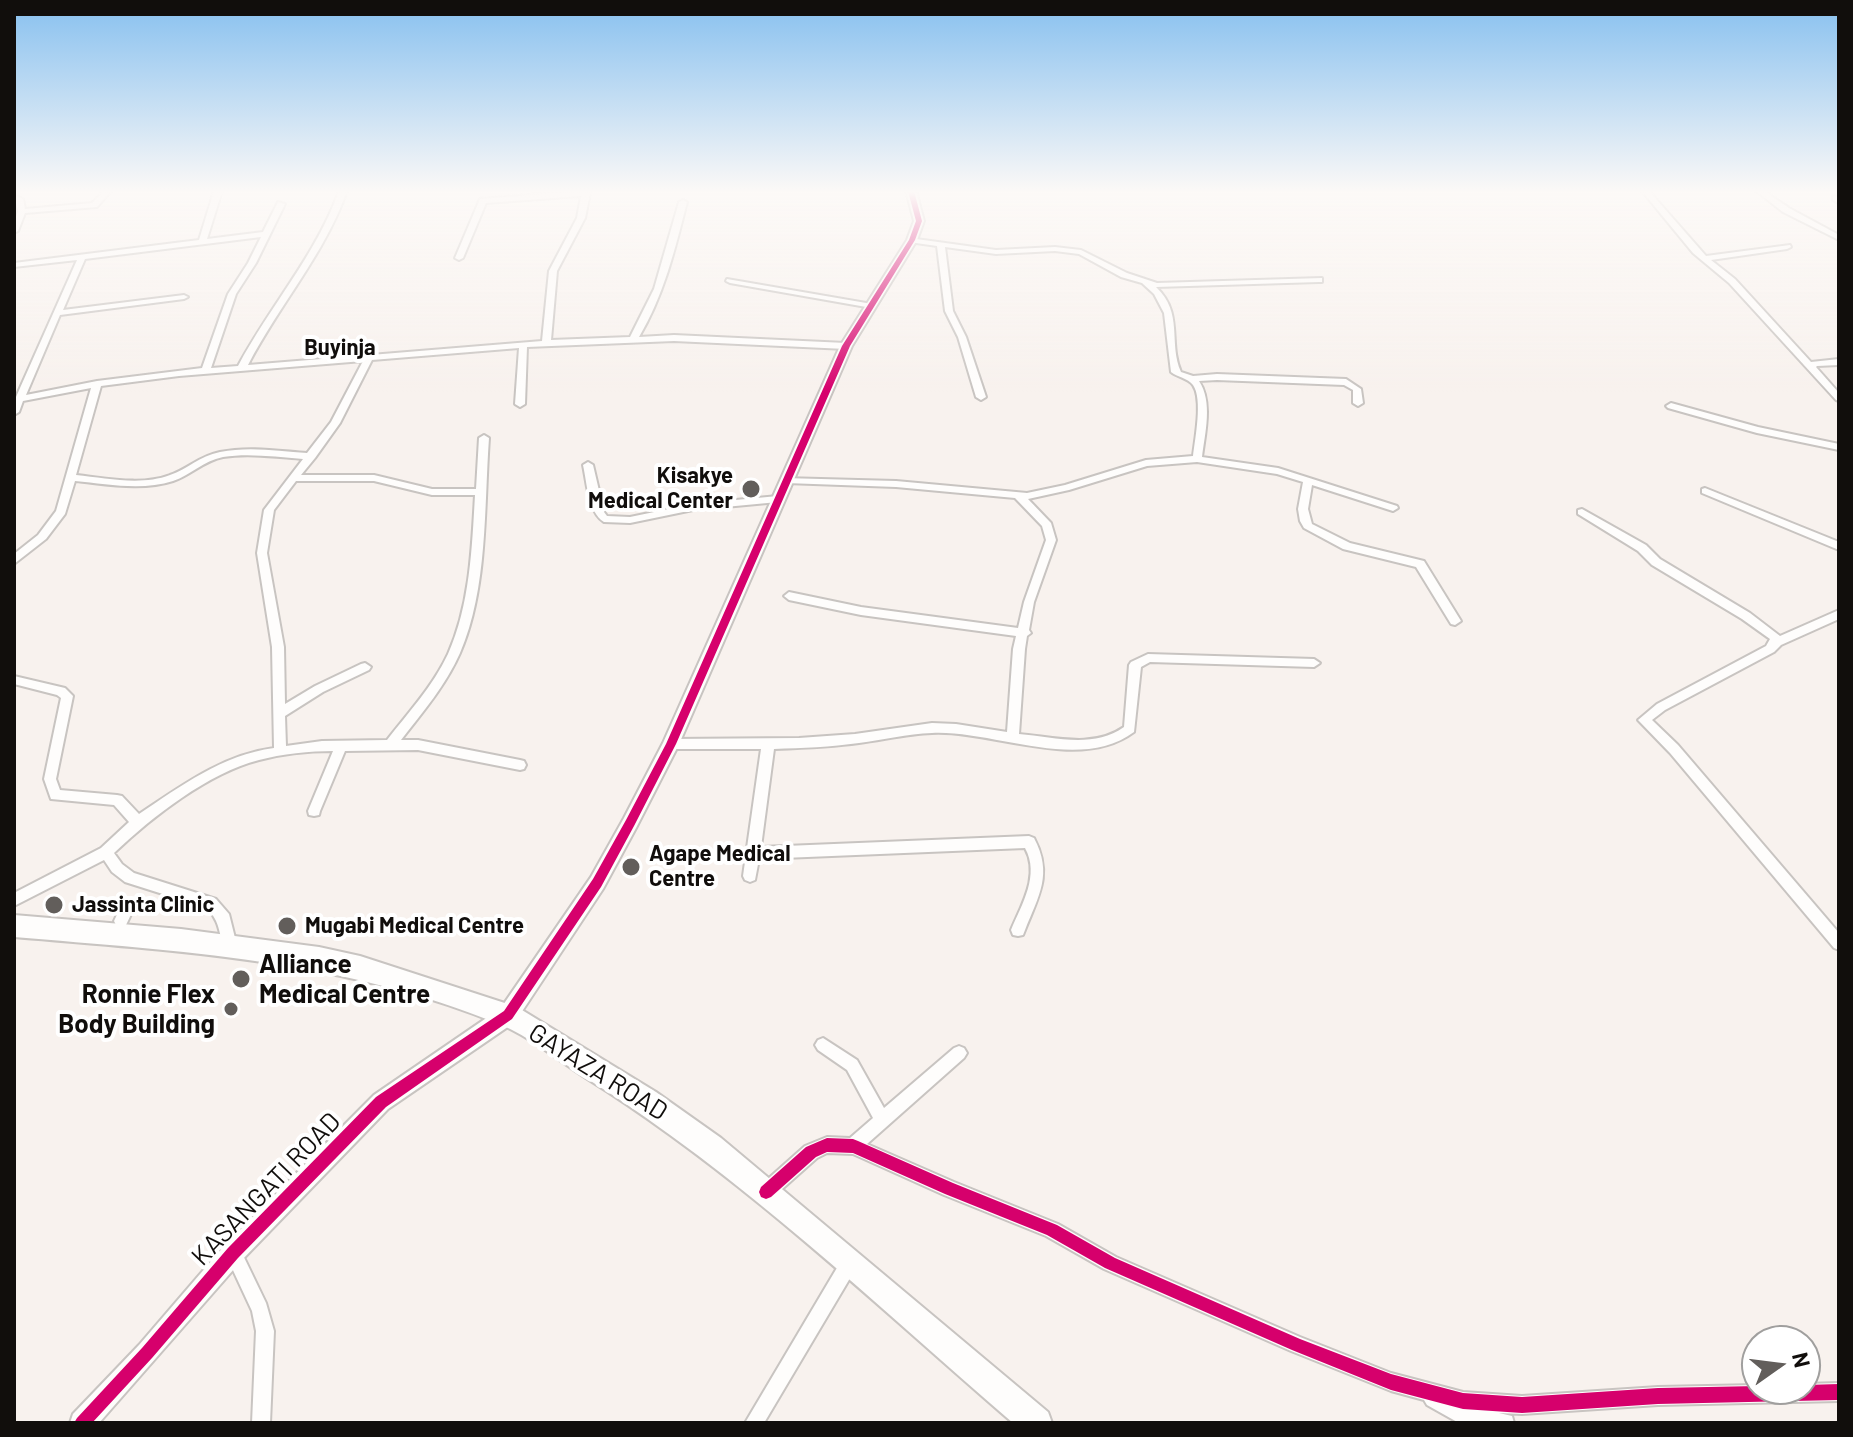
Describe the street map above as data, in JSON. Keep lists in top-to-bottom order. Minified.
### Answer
{"streets":{"main road":["GAYAZA ROAD"],"street":["KASANGATI ROAD"]},"crossings":[["GAYAZA ROAD","KASANGATI ROAD"]],"districts":["Buyinja"],"places":["Kisakye Medical Center","Agape Medical Centre","Jassinta Clinic","Mugabi Medical Centre","Alliance Medical Centre","Ronnie Flex Body Building"],"north":"right"}
